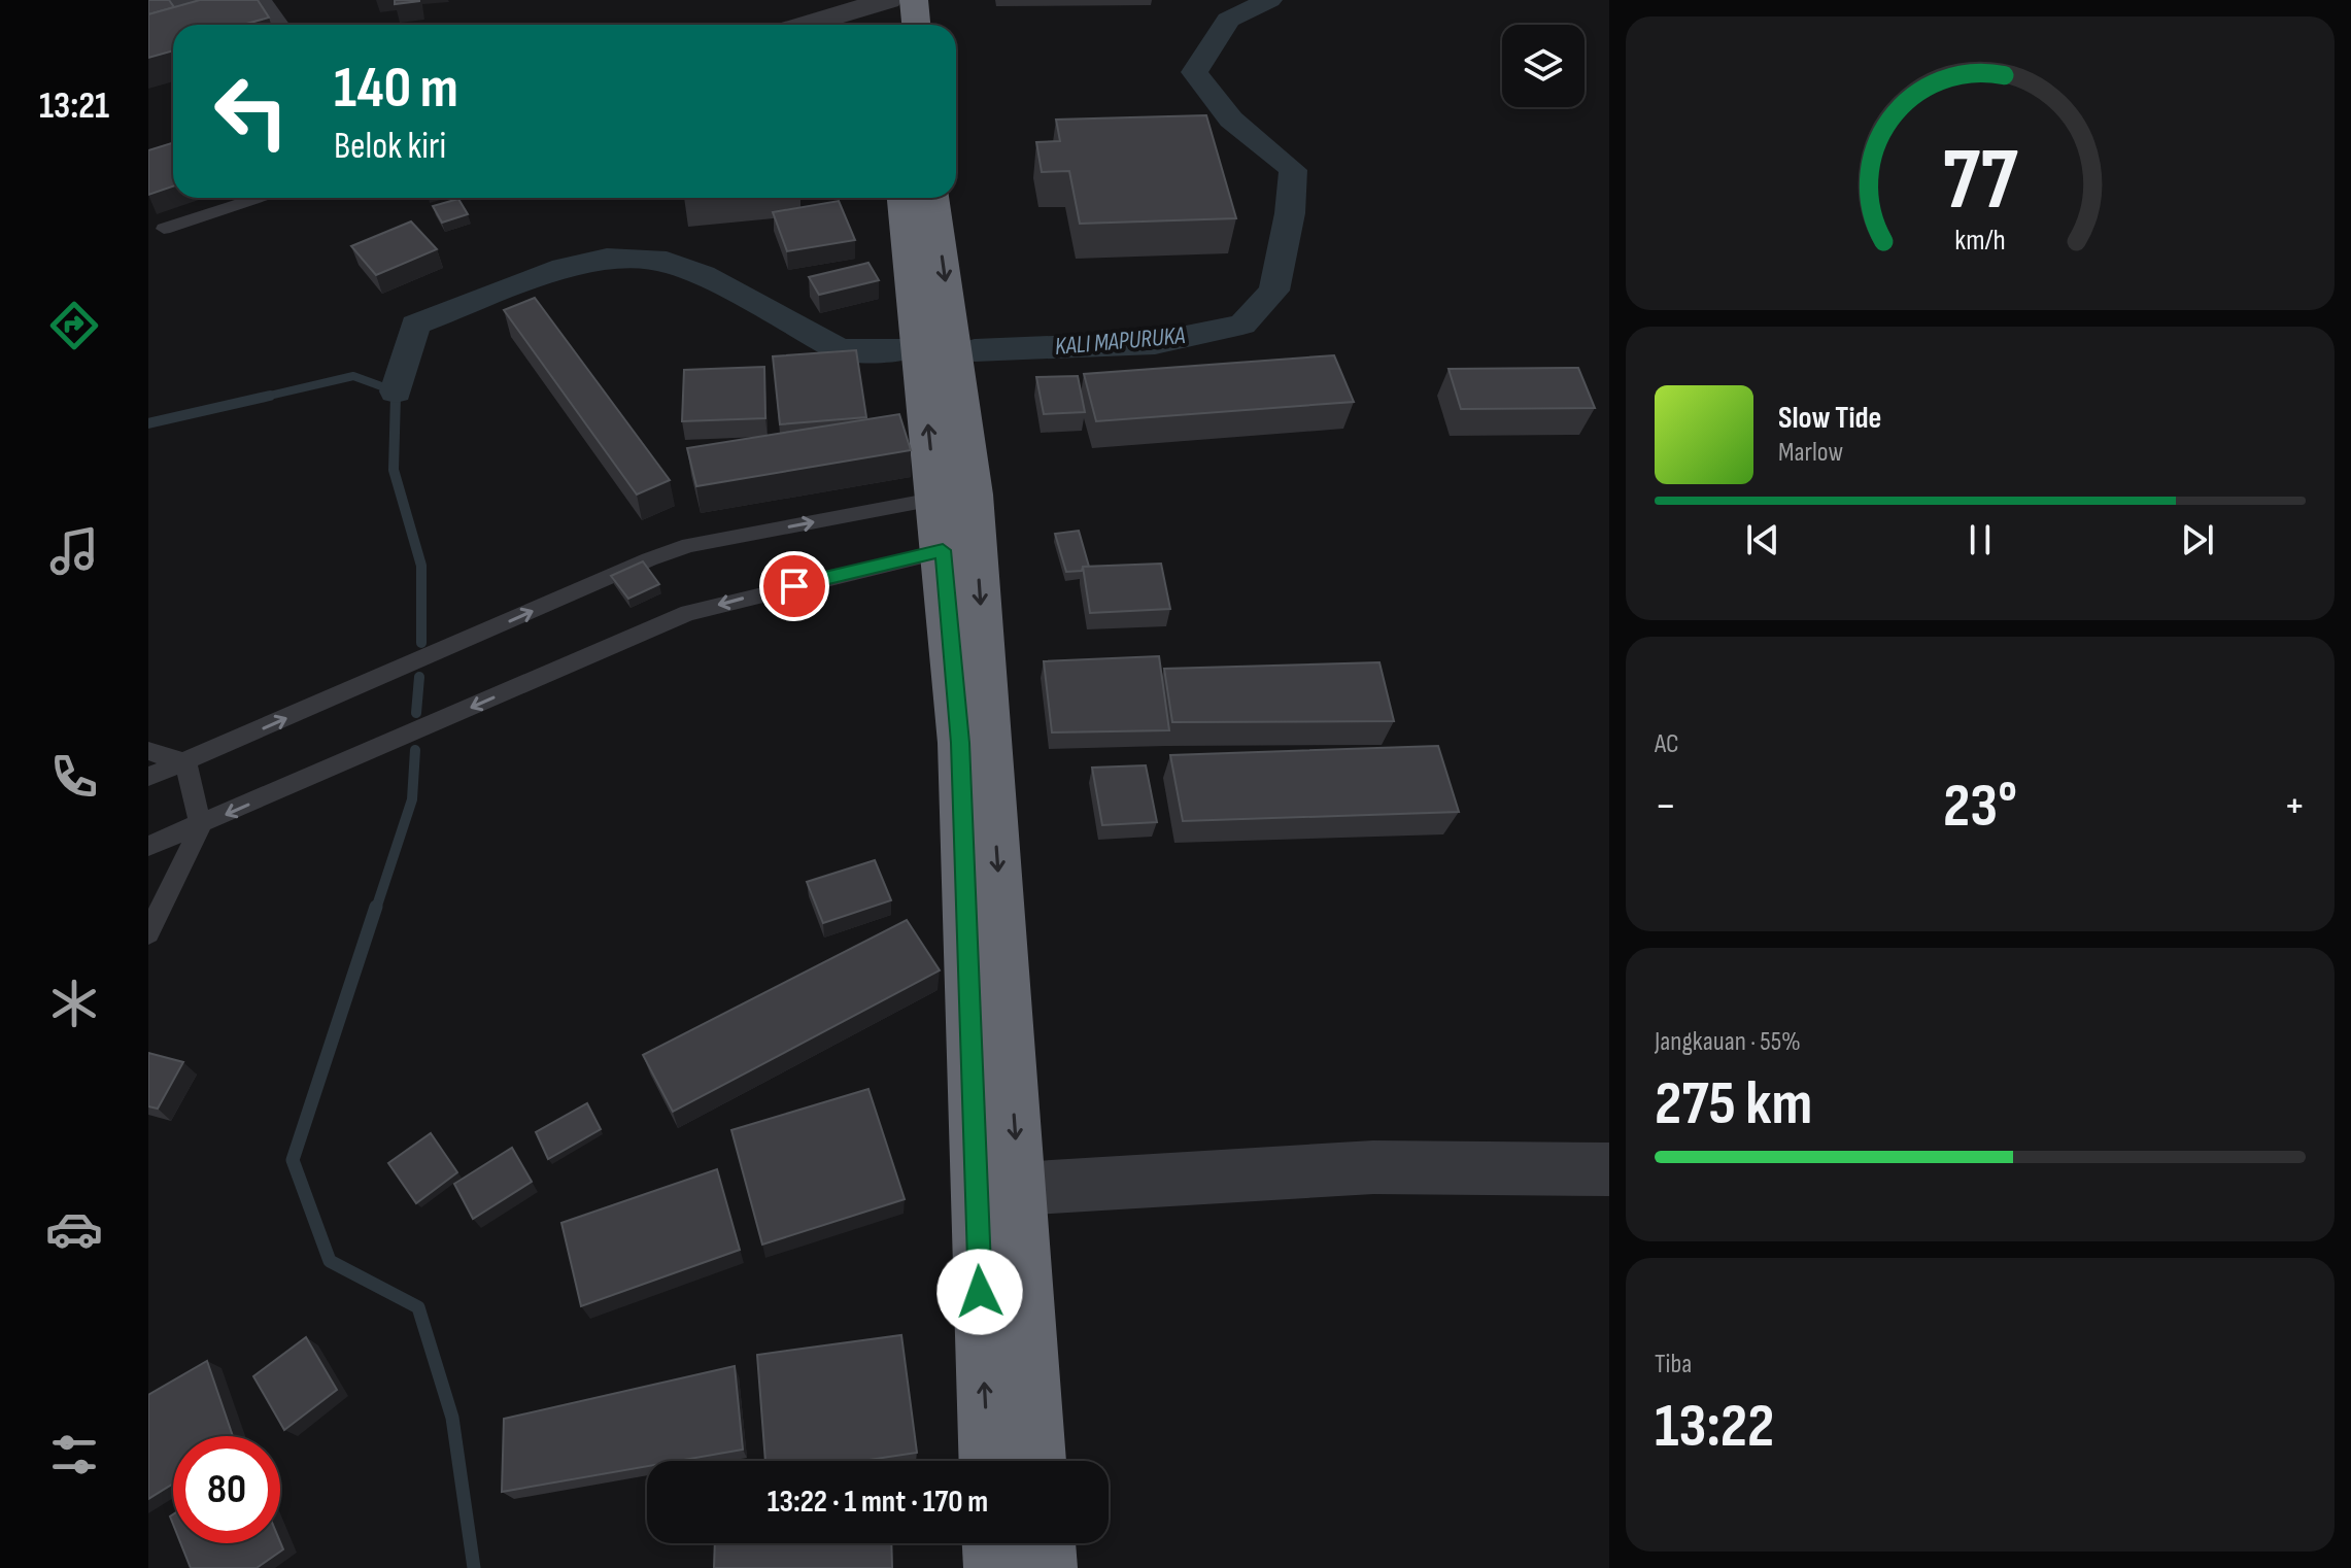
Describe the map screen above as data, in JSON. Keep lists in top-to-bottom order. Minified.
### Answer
{"water":["KALI MAPURUKA"],"page":{"tabs":"13:21","turn":["140 m","Belok kiri"],"song":["Slow Tide","Marlow"],"tile":["AC",["Jangkauan · 55%","275 km"],["Tiba","13:22"]],"heat":["−","23°","+"],"limit":"80","trip":"13:22 · 1 mnt · 170 m","gauge":["77","km/h"]}}
